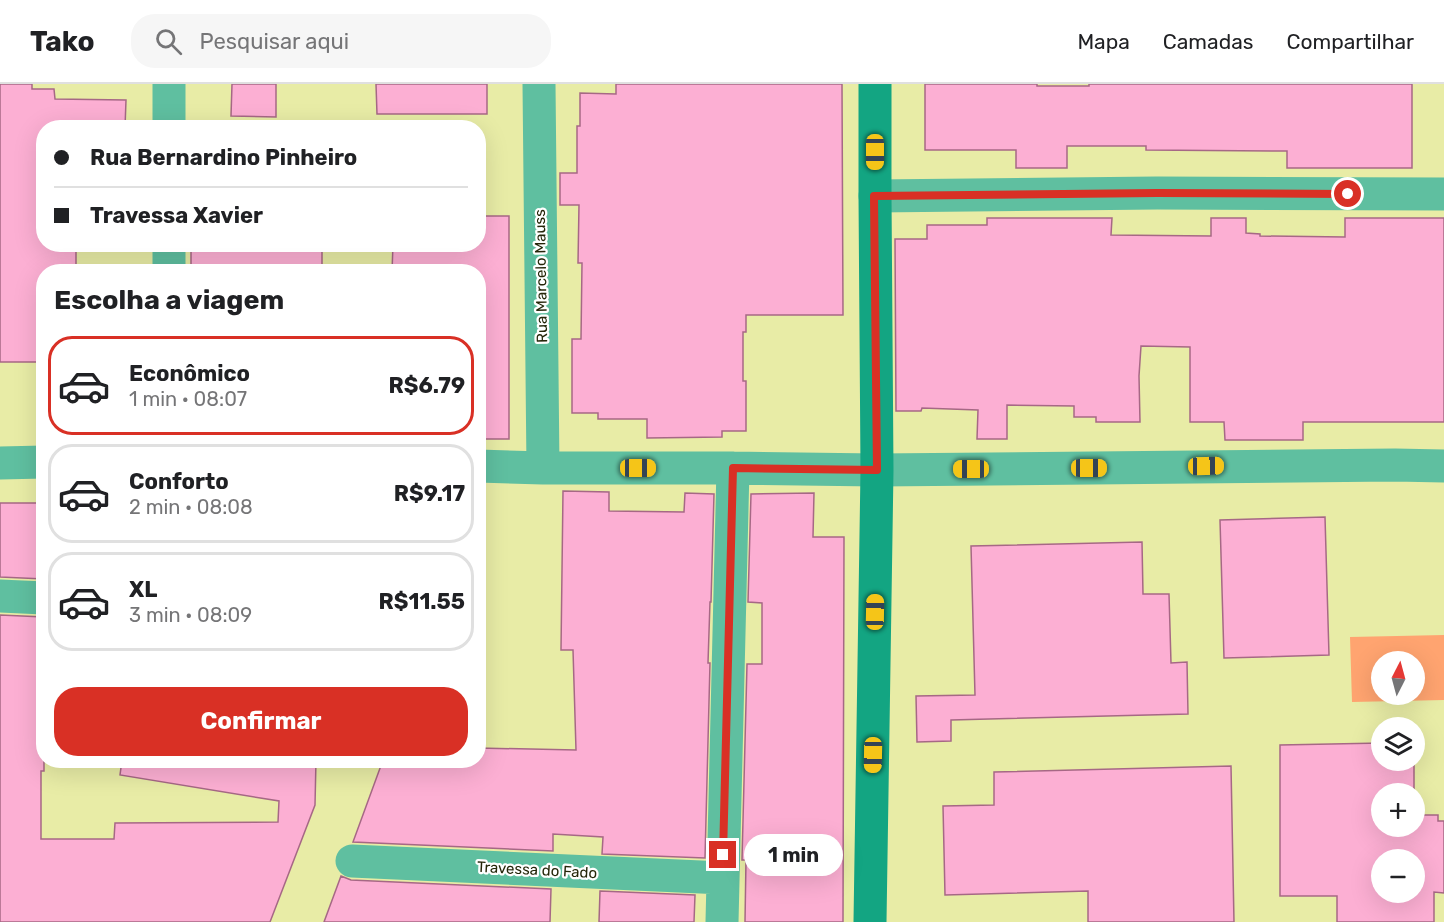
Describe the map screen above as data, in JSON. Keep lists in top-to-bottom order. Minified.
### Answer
{"streets":{"street":["Rua Marcelo Mauss","Travessa do Fado"]},"north":"top","page":{"header":"Tako","search":"Pesquisar aqui","nav":["Mapa","Camadas","Compartilhar"],"banner":["Rua Bernardino Pinheiro","Travessa Xavier"],"heading":"Escolha a viagem","list":[{"name":"Econômico","note":"1 min · 08:07","value":"R$6.79"},{"name":"Conforto","note":"2 min · 08:08","value":"R$9.17"},{"name":"XL","note":"3 min · 08:09","value":"R$11.55"}],"map_buttons":["+","−"],"buttons":"Confirmar","bubble":"1 min"}}
